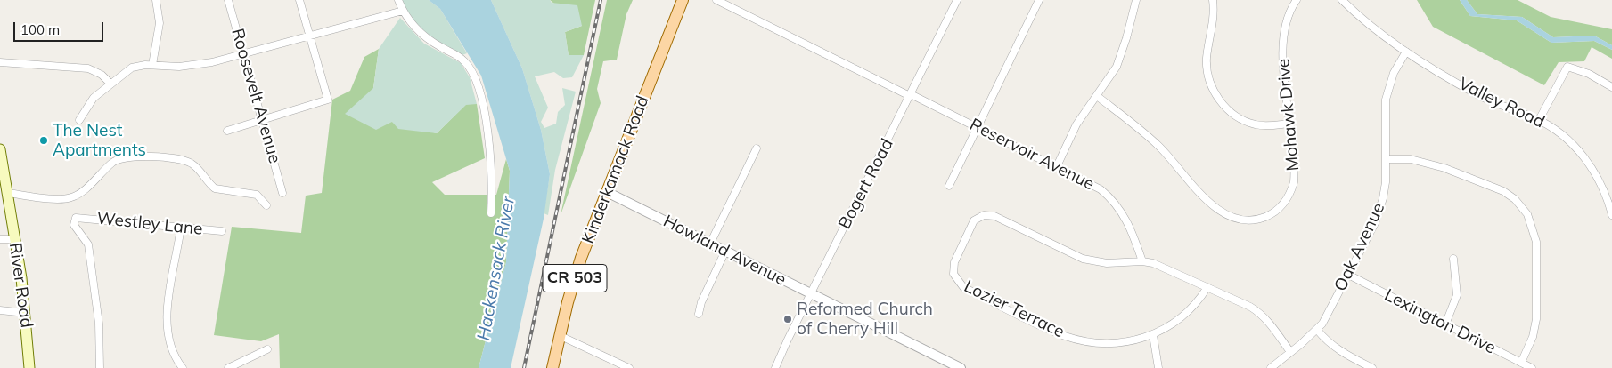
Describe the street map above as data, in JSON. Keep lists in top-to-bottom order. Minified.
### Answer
{"streets":{"main road":["Kinderkamack Road","CR 503","River Road"],"street":["Roosevelt Avenue","Valley Road","Mohawk Drive","Reservoir Avenue","Bogert Road","Westley Lane","Oak Avenue","Howland Avenue","Lozier Terrace","Lexington Drive"]},"crossings":[["Valley Road","Oak Avenue"],["Reservoir Avenue","Bogert Road"],["Reservoir Avenue","Lozier Terrace"],["Kinderkamack Road","Howland Avenue"],["Bogert Road","Howland Avenue"],["Oak Avenue","Lexington Drive"]],"water":["Hackensack River"],"places":["The Nest Apartments","Reformed Church of Cherry Hill"],"scale_bar":"100 m"}
